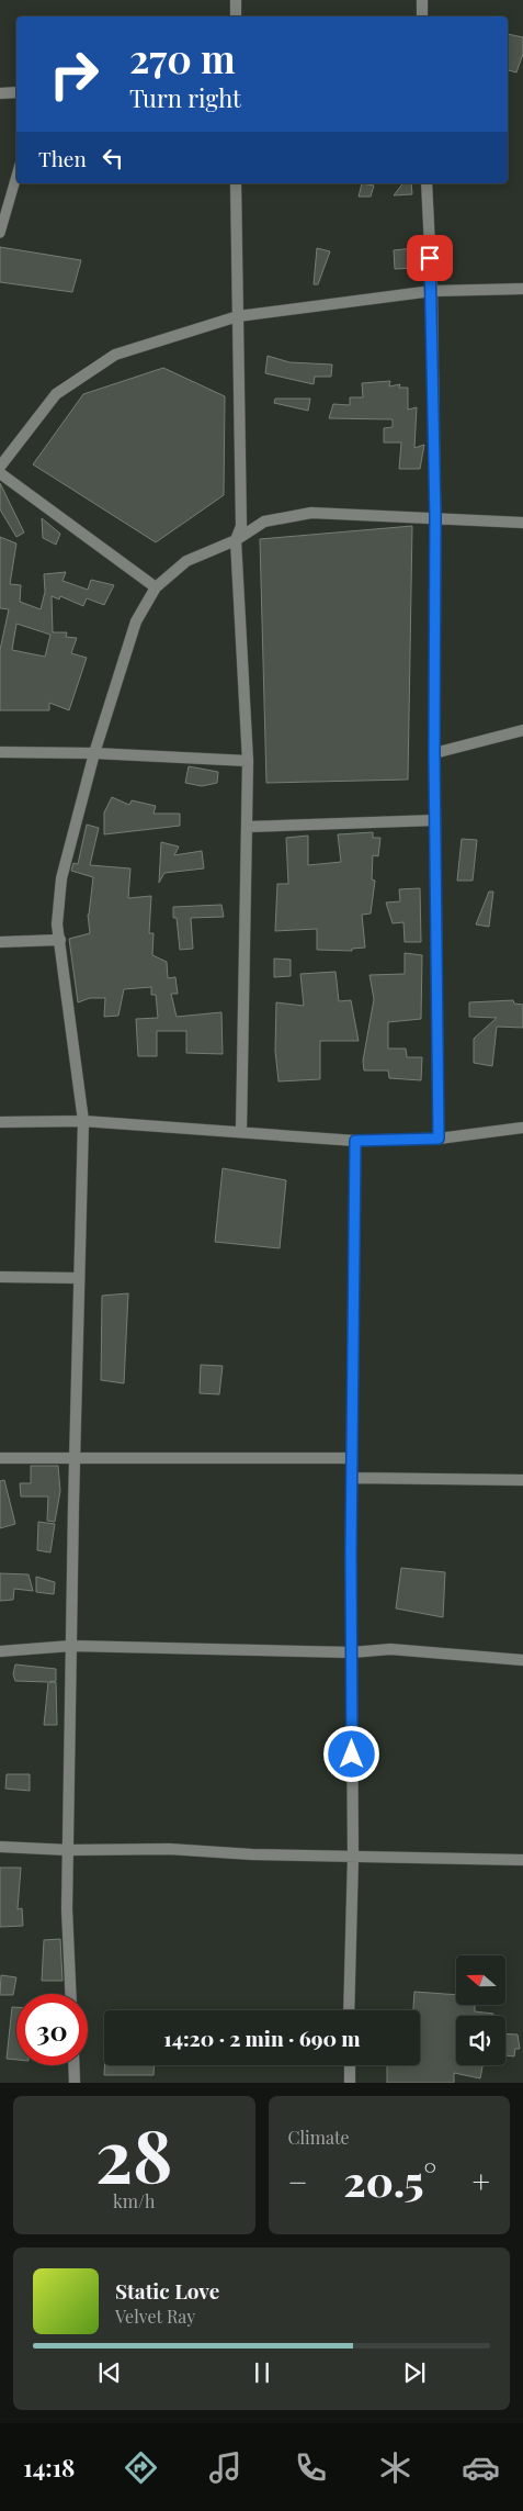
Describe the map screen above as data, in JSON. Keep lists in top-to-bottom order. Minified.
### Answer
{"north":"left","page":{"turn":["270 m","Turn right"],"then":"Then","limit":"30","trip":"14:20 · 2 min · 690 m","tile":[["28","km/h"],"Climate"],"heat":["−","20.5°","+"],"song":["Static Love","Velvet Ray"],"tabs":"14:18"}}
